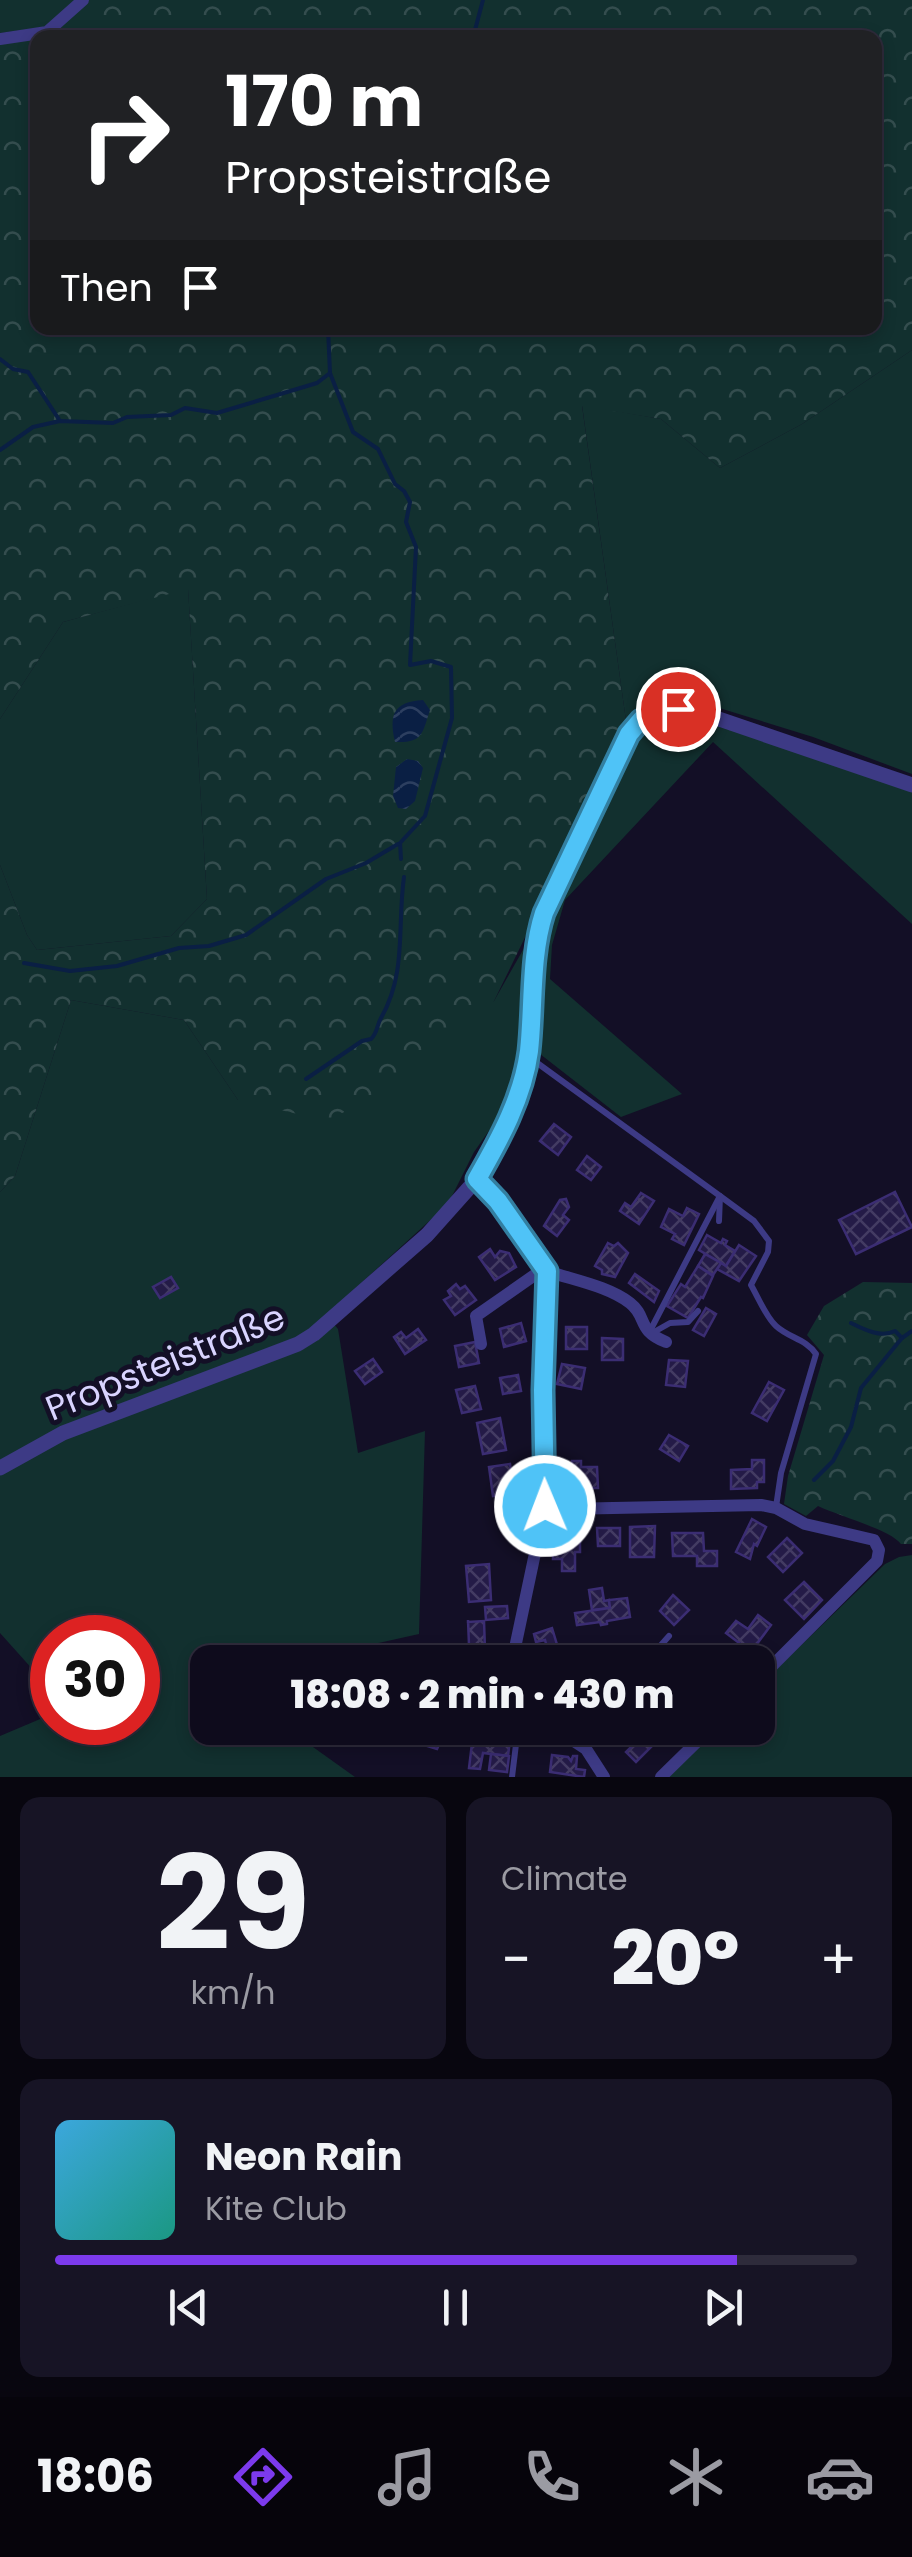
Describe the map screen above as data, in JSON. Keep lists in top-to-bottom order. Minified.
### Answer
{"streets":{"street":["Propsteistraße"]},"page":{"turn":["170 m","Propsteistraße"],"then":"Then","limit":"30","trip":"18:08 · 2 min · 430 m","tile":[["29","km/h"],"Climate"],"heat":["−","20°","+"],"song":["Neon Rain","Kite Club"],"tabs":"18:06"}}
